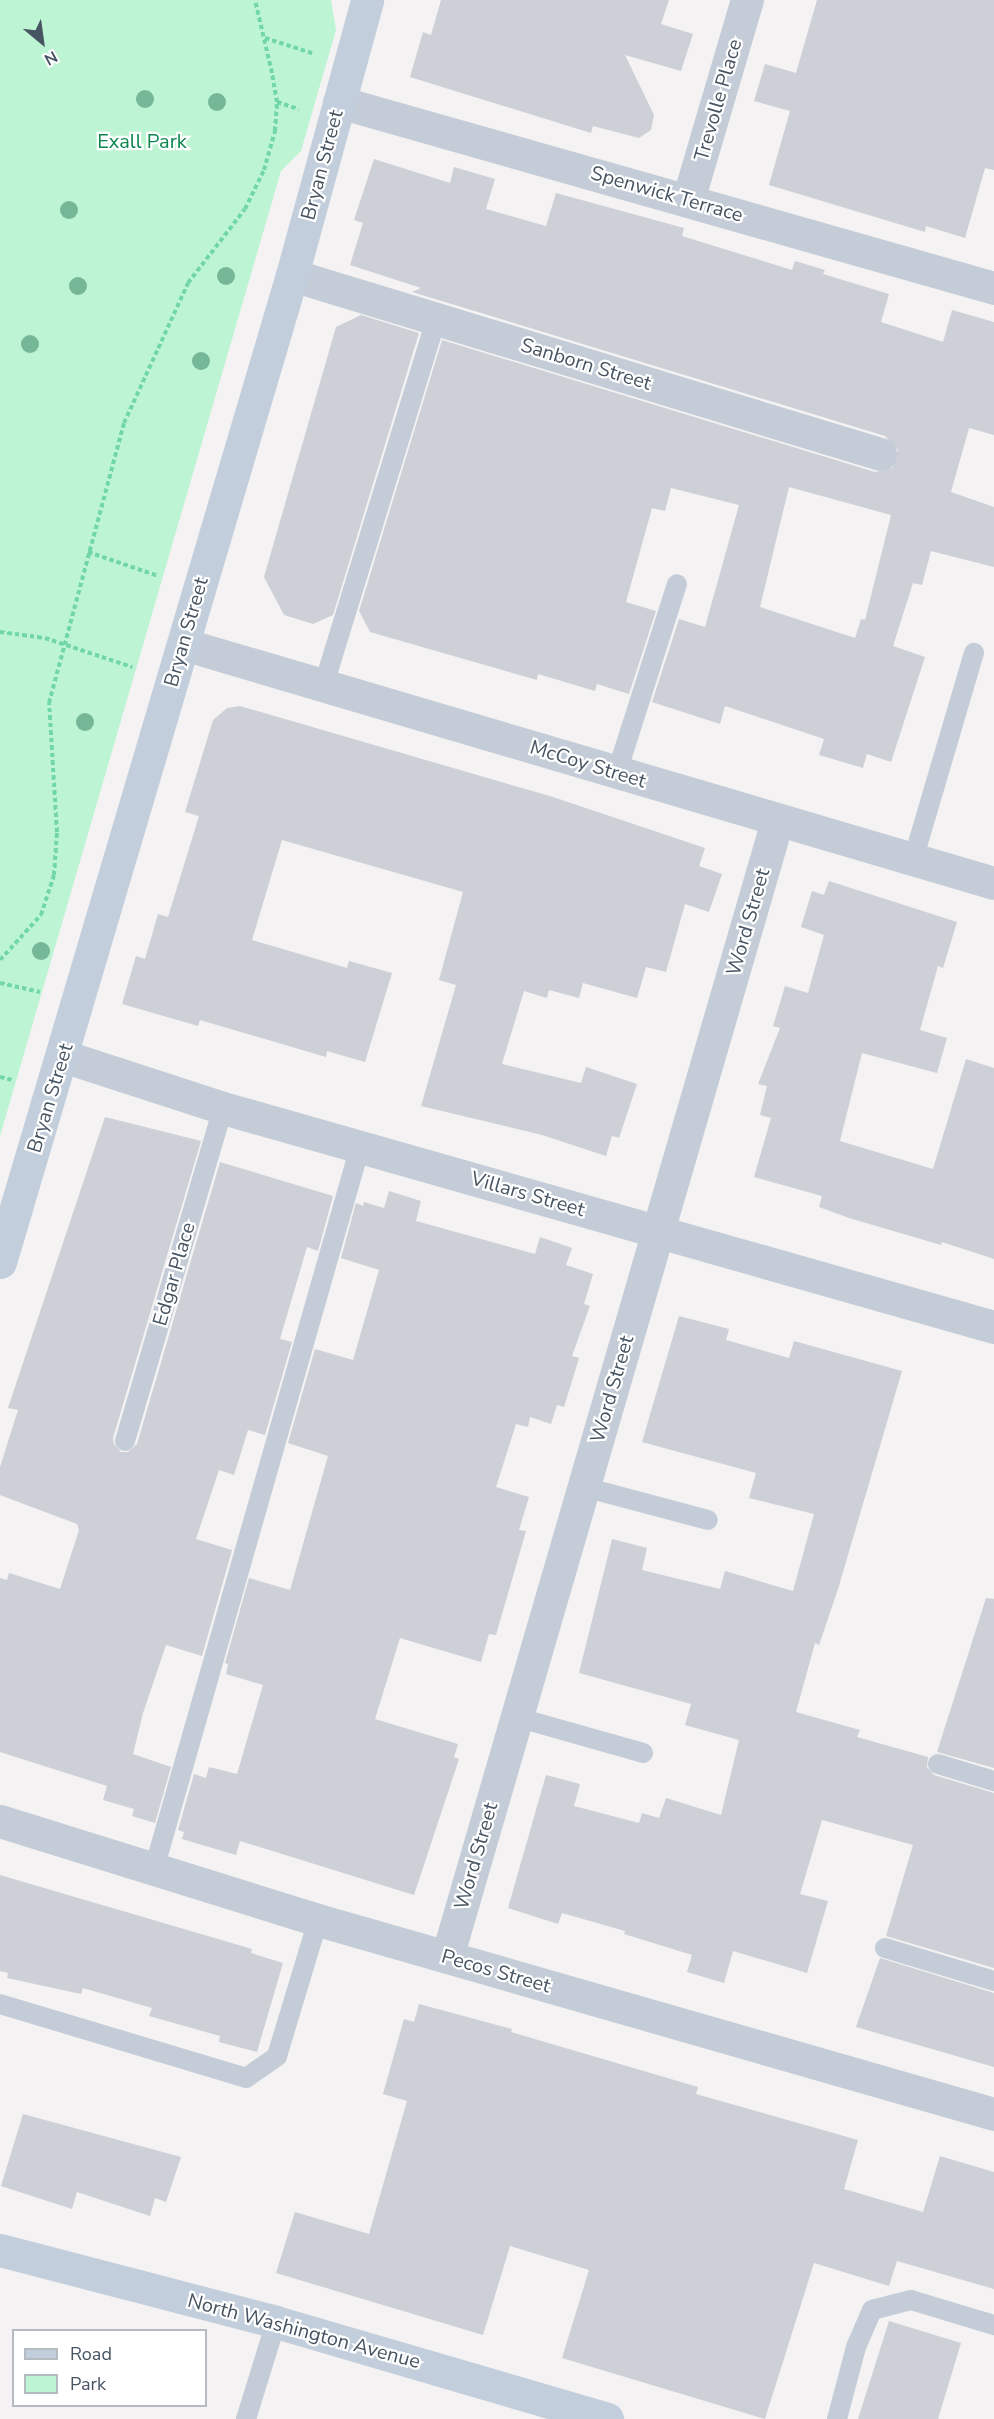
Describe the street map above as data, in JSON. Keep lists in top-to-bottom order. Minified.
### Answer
{"streets":{"street":["Trevolle Place","Bryan Street","Spenwick Terrace","Sanborn Street","McCoy Street","Word Street","Villars Street","Pecos Street","North Washington Avenue"],"lane":["Edgar Place"]},"crossings":[["Trevolle Place","Spenwick Terrace"],["Bryan Street","Spenwick Terrace"],["Bryan Street","Sanborn Street"],["Bryan Street","McCoy Street"],["Bryan Street","Villars Street"],["McCoy Street","Word Street"],["Word Street","Villars Street"],["Word Street","Pecos Street"],["Villars Street","Edgar Place"]],"parks":["Exall Park"],"legend":["Road","Park"],"north":"bottom right"}
